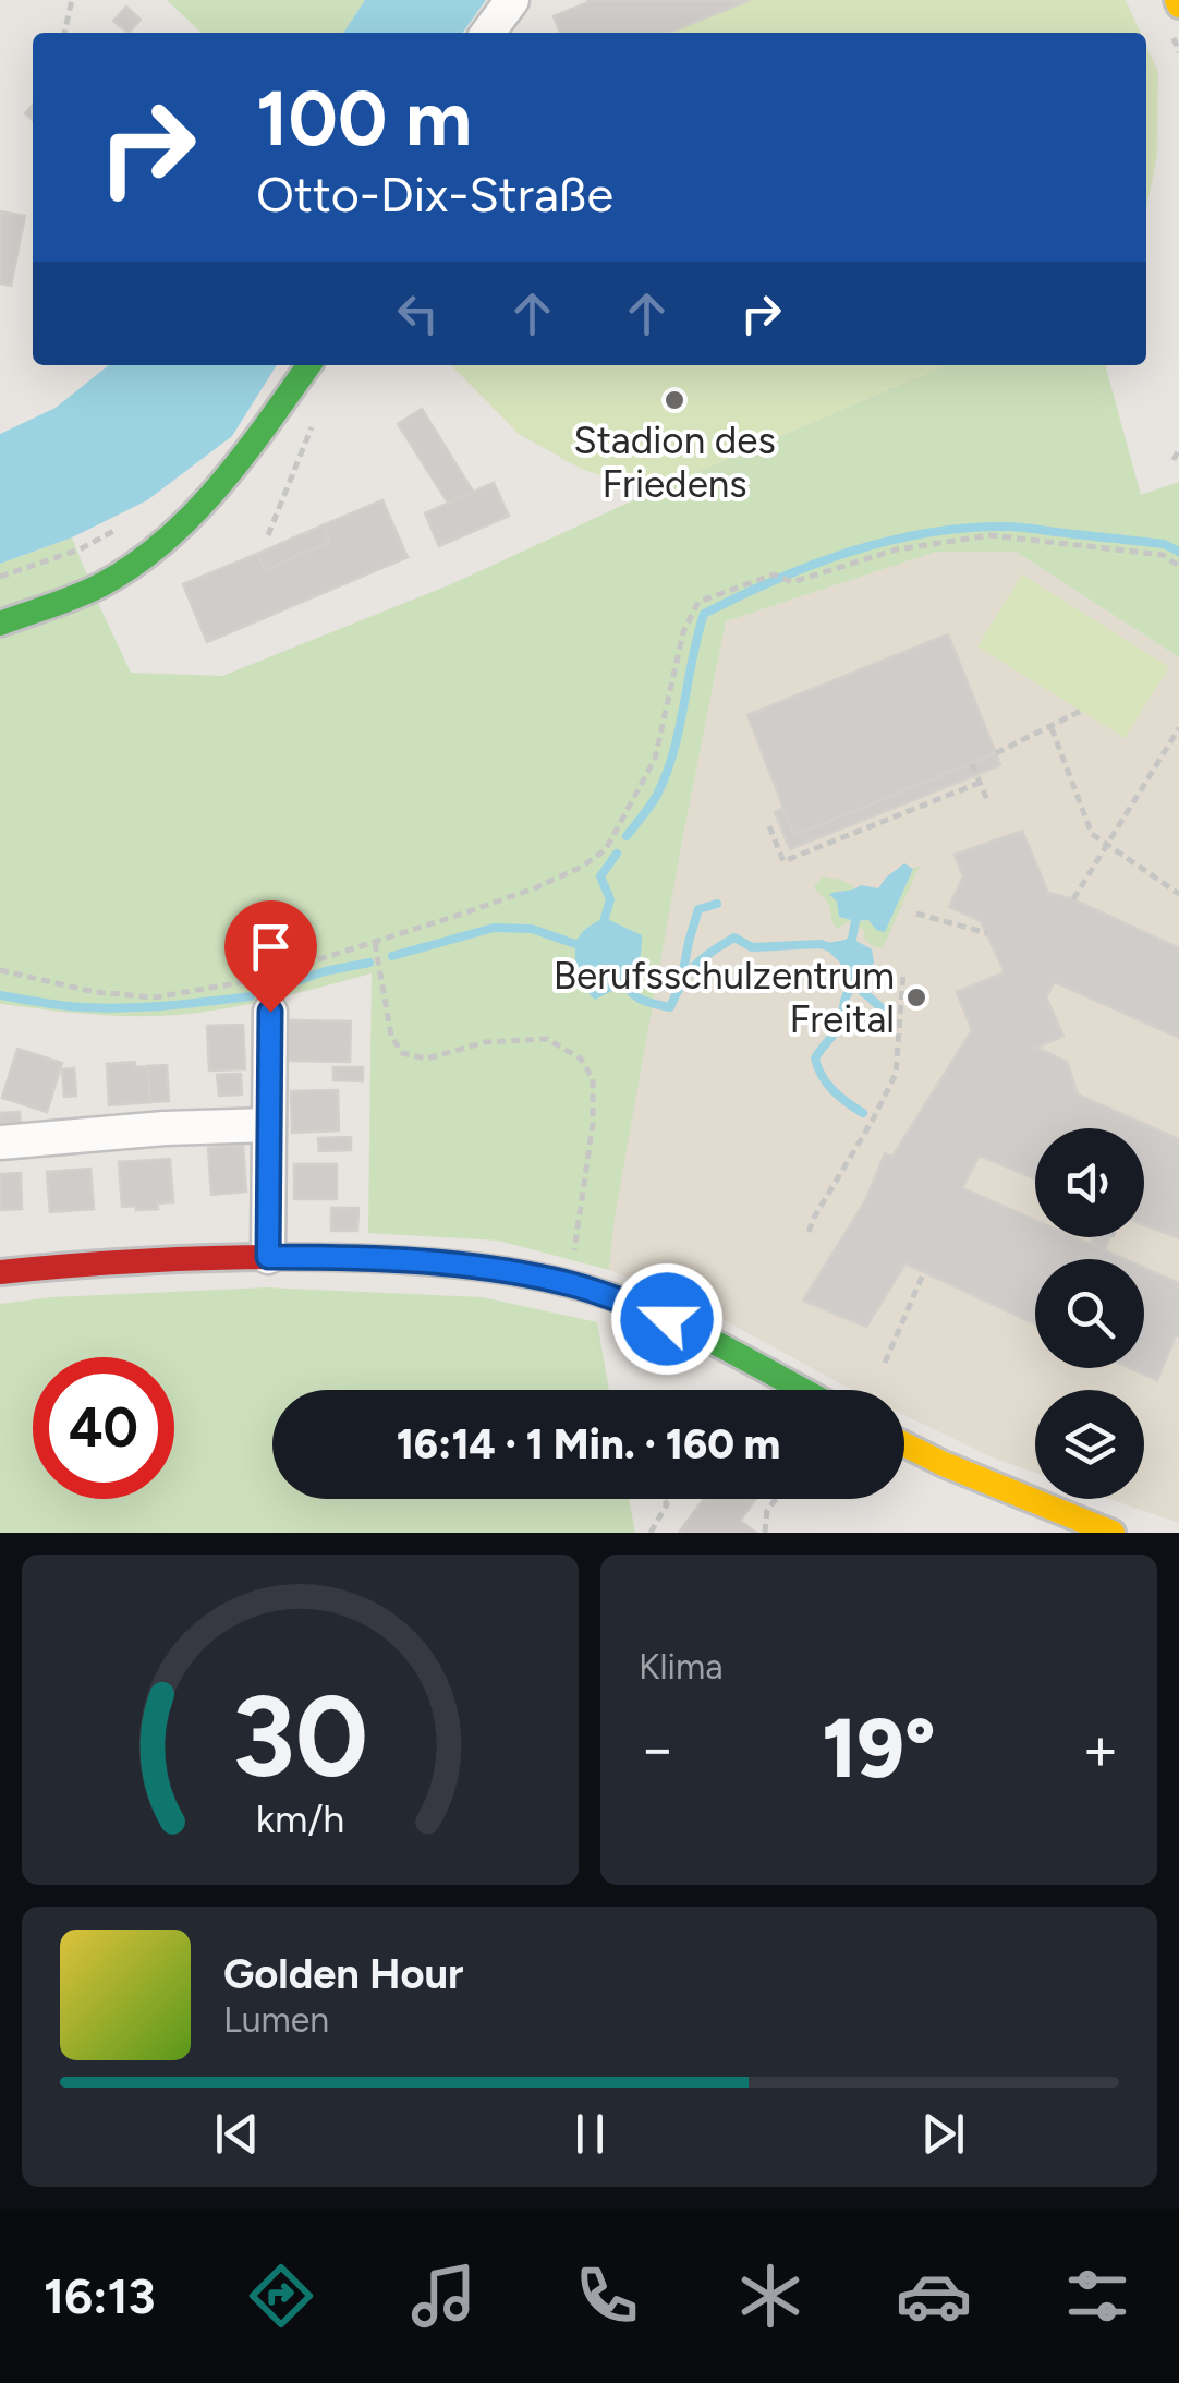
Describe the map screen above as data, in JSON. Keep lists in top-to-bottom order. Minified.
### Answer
{"places":["Stadion des Friedens","Berufsschulzentrum Freital"],"page":{"turn":["100 m","Otto-Dix-Straße"],"limit":"40","trip":"16:14 · 1 Min. · 160 m","tile":"Klima","heat":["−","19°","+"],"song":["Golden Hour","Lumen"],"tabs":"16:13","gauge":["30","km/h"]}}
